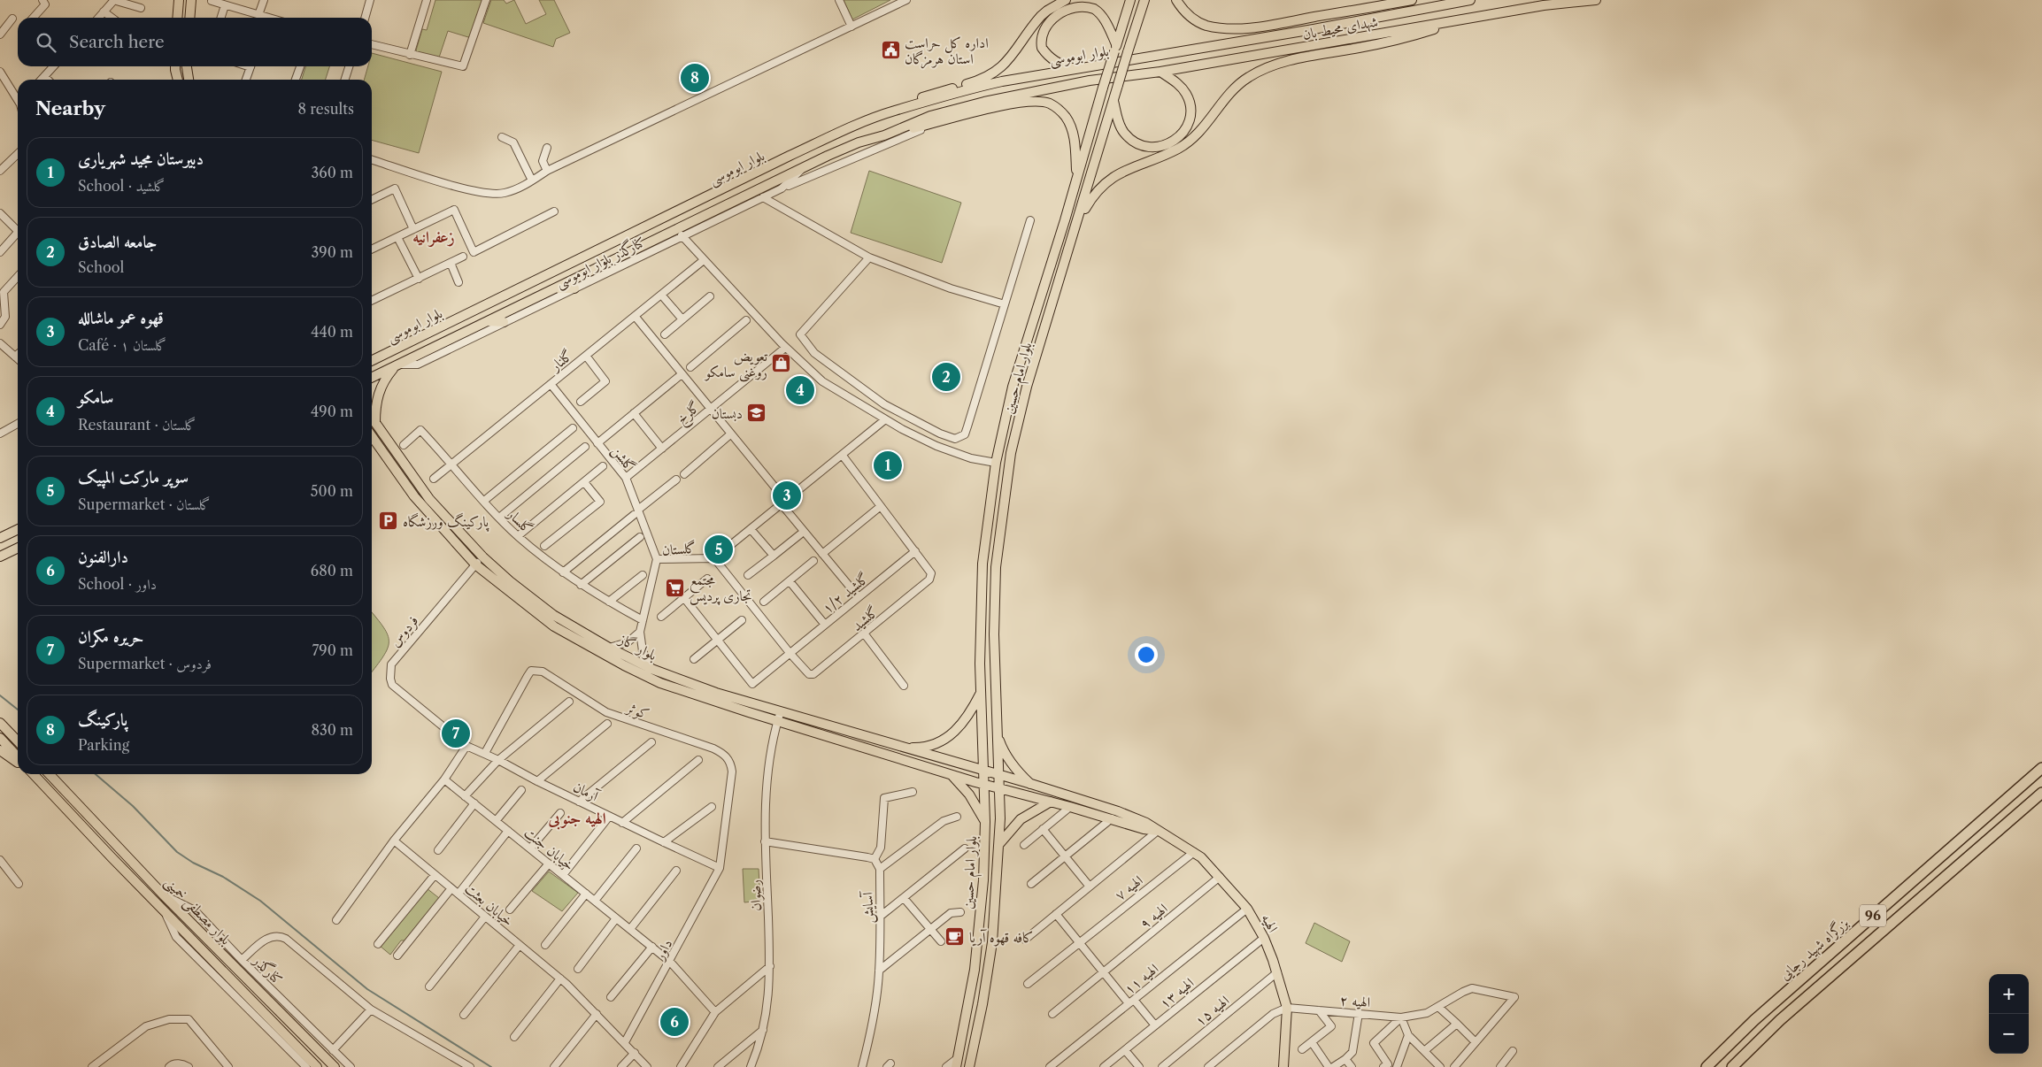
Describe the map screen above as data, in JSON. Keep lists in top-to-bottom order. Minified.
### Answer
{"streets":{"highway":["96","بزرگراه شهید رجایی"],"main road":["شهدای محیط بان","بلوار ابوموسی","بلوار امام حسین","بلوار گاز","بلوار مصطفی خمینی","الهیه"],"street":["کنارگذر بلوار ابوموسی","گلنار","گلرخ","گلشن","گلسار","گلستان","گلشید ۱/۲","گلشید","فردوس","کوثر","آرمان","خیابان جنت","الهیه ۷","رضوان","خیابان بعثت","آسایش","الهیه ۹","داور","کنارگذر","الهیه ۱۱","الهیه ۱۳","الهیه ۲","الهیه ۱۵"]},"crossings":[["شهدای محیط بان","بلوار ابوموسی"],["بلوار ابوموسی","کنارگذر بلوار ابوموسی"],["گلنار","گلشن"],["گلنار","گلسار"],["بلوار امام حسین","بلوار گاز"],["بلوار امام حسین","الهیه"],["گلرخ","گلشن"],["گلشن","گلستان"],["گلسار","گلستان"],["گلستان","گلشید"],["گلستان","بلوار گاز"],["گلشید ۱/۲","گلشید"],["فردوس","بلوار گاز"],["فردوس","آرمان"],["بلوار گاز","رضوان"],["بلوار گاز","الهیه"],["کوثر","آرمان"],["کوثر","داور"],["آرمان","داور"],["خیابان جنت","داور"],["الهیه ۷","الهیه"],["خیابان بعثت","داور"],["بلوار مصطفی خمینی","کنارگذر"],["الهیه ۹","الهیه"],["الهیه","الهیه ۱۱"],["الهیه","الهیه ۱۳"],["الهیه","الهیه ۲"],["الهیه","الهیه ۱۵"]],"districts":["زعفرانیه","الهیه جنوبی"],"places":{"public building":["اداره کل حراست استان هرمزگان"],"shop":["تعویض روغنی سامکو"],"school or university":["دبستان"],"parking":["پارکینگ ورزشگاه"],"supermarket":["مجتمع تجاری پردیس"],"cafe":["کافه قهوه آریا"]},"page":{"search":"Search here","pins":["8","2","4","1","3","5","7","6"],"heading":["Nearby","8 results"],"list":[{"mark":"1","name":"دبیرستان مجید شهریاری","note":"School · گلشید","value":"360 m"},{"mark":"2","name":"جامعه الصادق","note":"School","value":"390 m"},{"mark":"3","name":"قهوه عمو ماشالله","note":"Café · گلستان ۱","value":"440 m"},{"mark":"4","name":"سامکو","note":"Restaurant · گلستان","value":"490 m"},{"mark":"5","name":"سوپر مارکت المپیک","note":"Supermarket · گلستان","value":"500 m"},{"mark":"6","name":"دارالفنون","note":"School · داور","value":"680 m"},{"mark":"7","name":"حریره مکران","note":"Supermarket · فردوس","value":"790 m"},{"mark":"8","name":"پارکینگ","note":"Parking","value":"830 m"}],"map_buttons":["+","−"]}}
